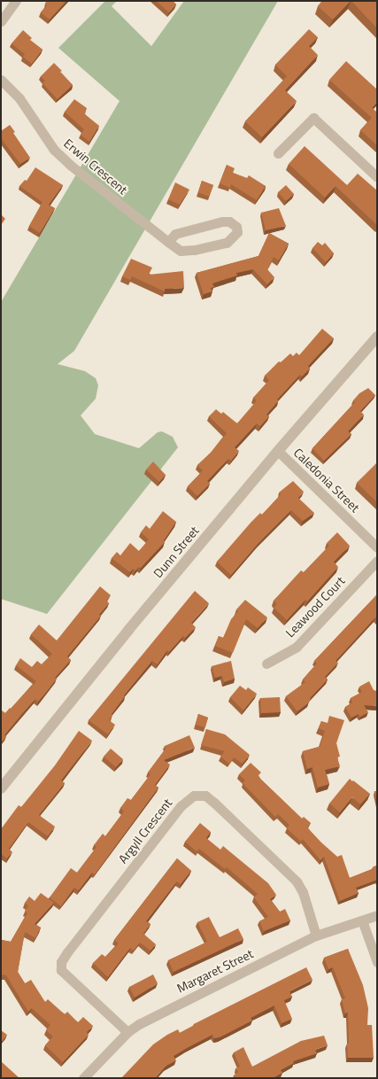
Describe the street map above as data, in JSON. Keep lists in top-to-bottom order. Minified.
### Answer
{"streets":{"street":["Erwin Crescent","Caledonia Street","Dunn Street","Leawood Court","Argyll Crescent","Margaret Street"]},"crossings":[["Caledonia Street","Dunn Street"],["Argyll Crescent","Margaret Street"]]}
